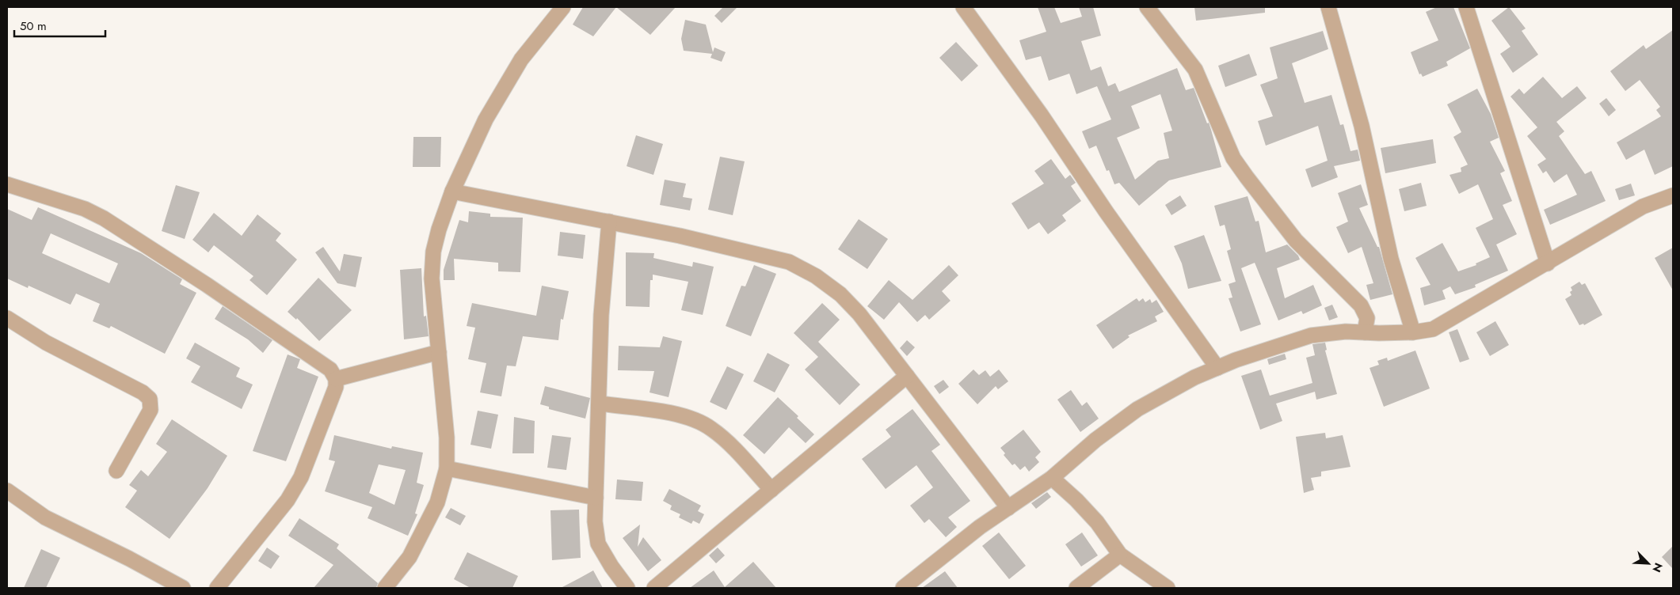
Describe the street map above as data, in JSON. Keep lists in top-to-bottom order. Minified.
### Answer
{"scale_bar":"50 m","north":"bottom right"}
